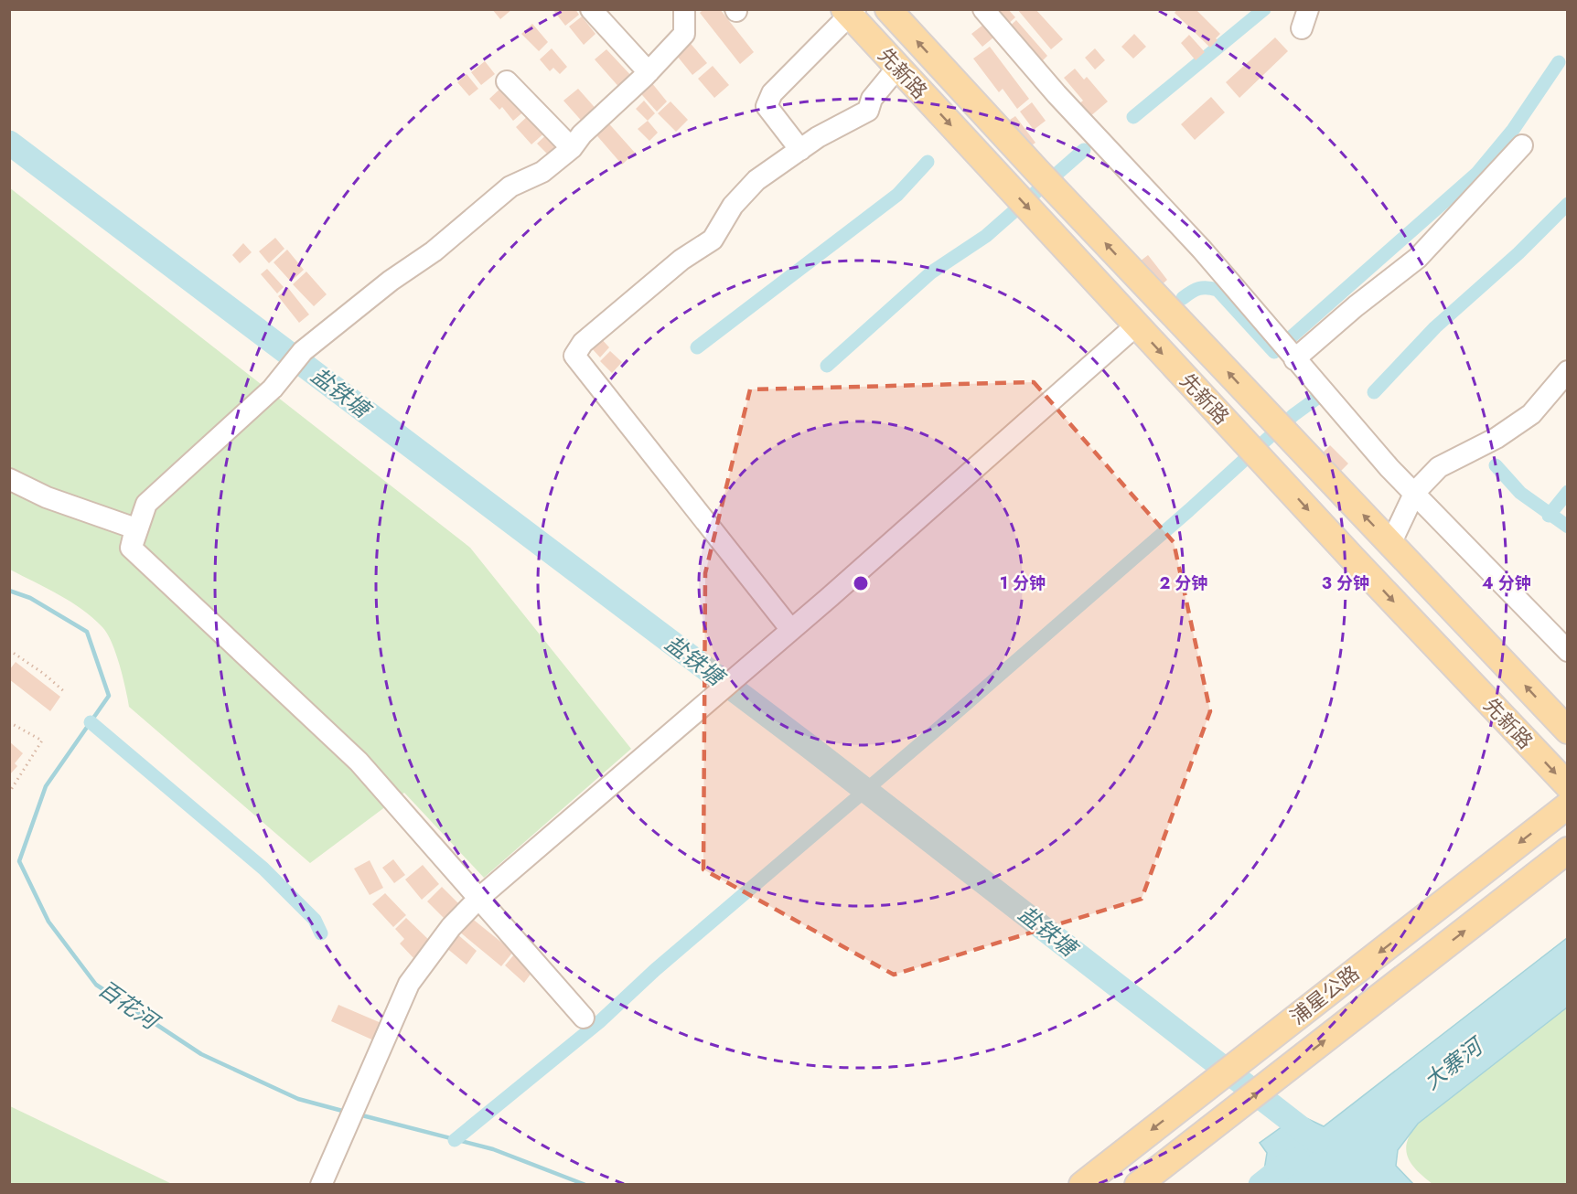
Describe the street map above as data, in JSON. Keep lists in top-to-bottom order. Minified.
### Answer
{"streets":{"main road":["先新路","浦星公路"]},"water":["盐铁塘","百花河","大寨河"],"rings":["1 分钟","2 分钟","3 分钟","4 分钟"]}
